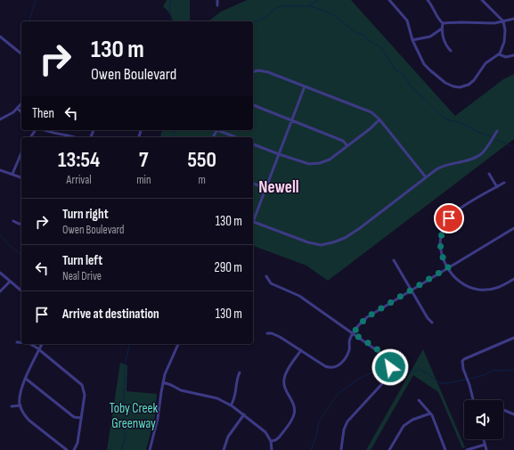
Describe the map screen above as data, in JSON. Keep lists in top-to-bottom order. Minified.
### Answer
{"districts":["Newell"],"parks":["Toby Creek Greenway"],"page":{"turn":["130 m","Owen Boulevard"],"then":"Then","eta":["13:54","Arrival","7","min","550","m"],"list":[{"name":"Turn right","note":"Owen Boulevard","value":"130 m"},{"name":"Turn left","note":"Neal Drive","value":"290 m"},{"name":"Arrive at destination","value":"130 m"}]}}
